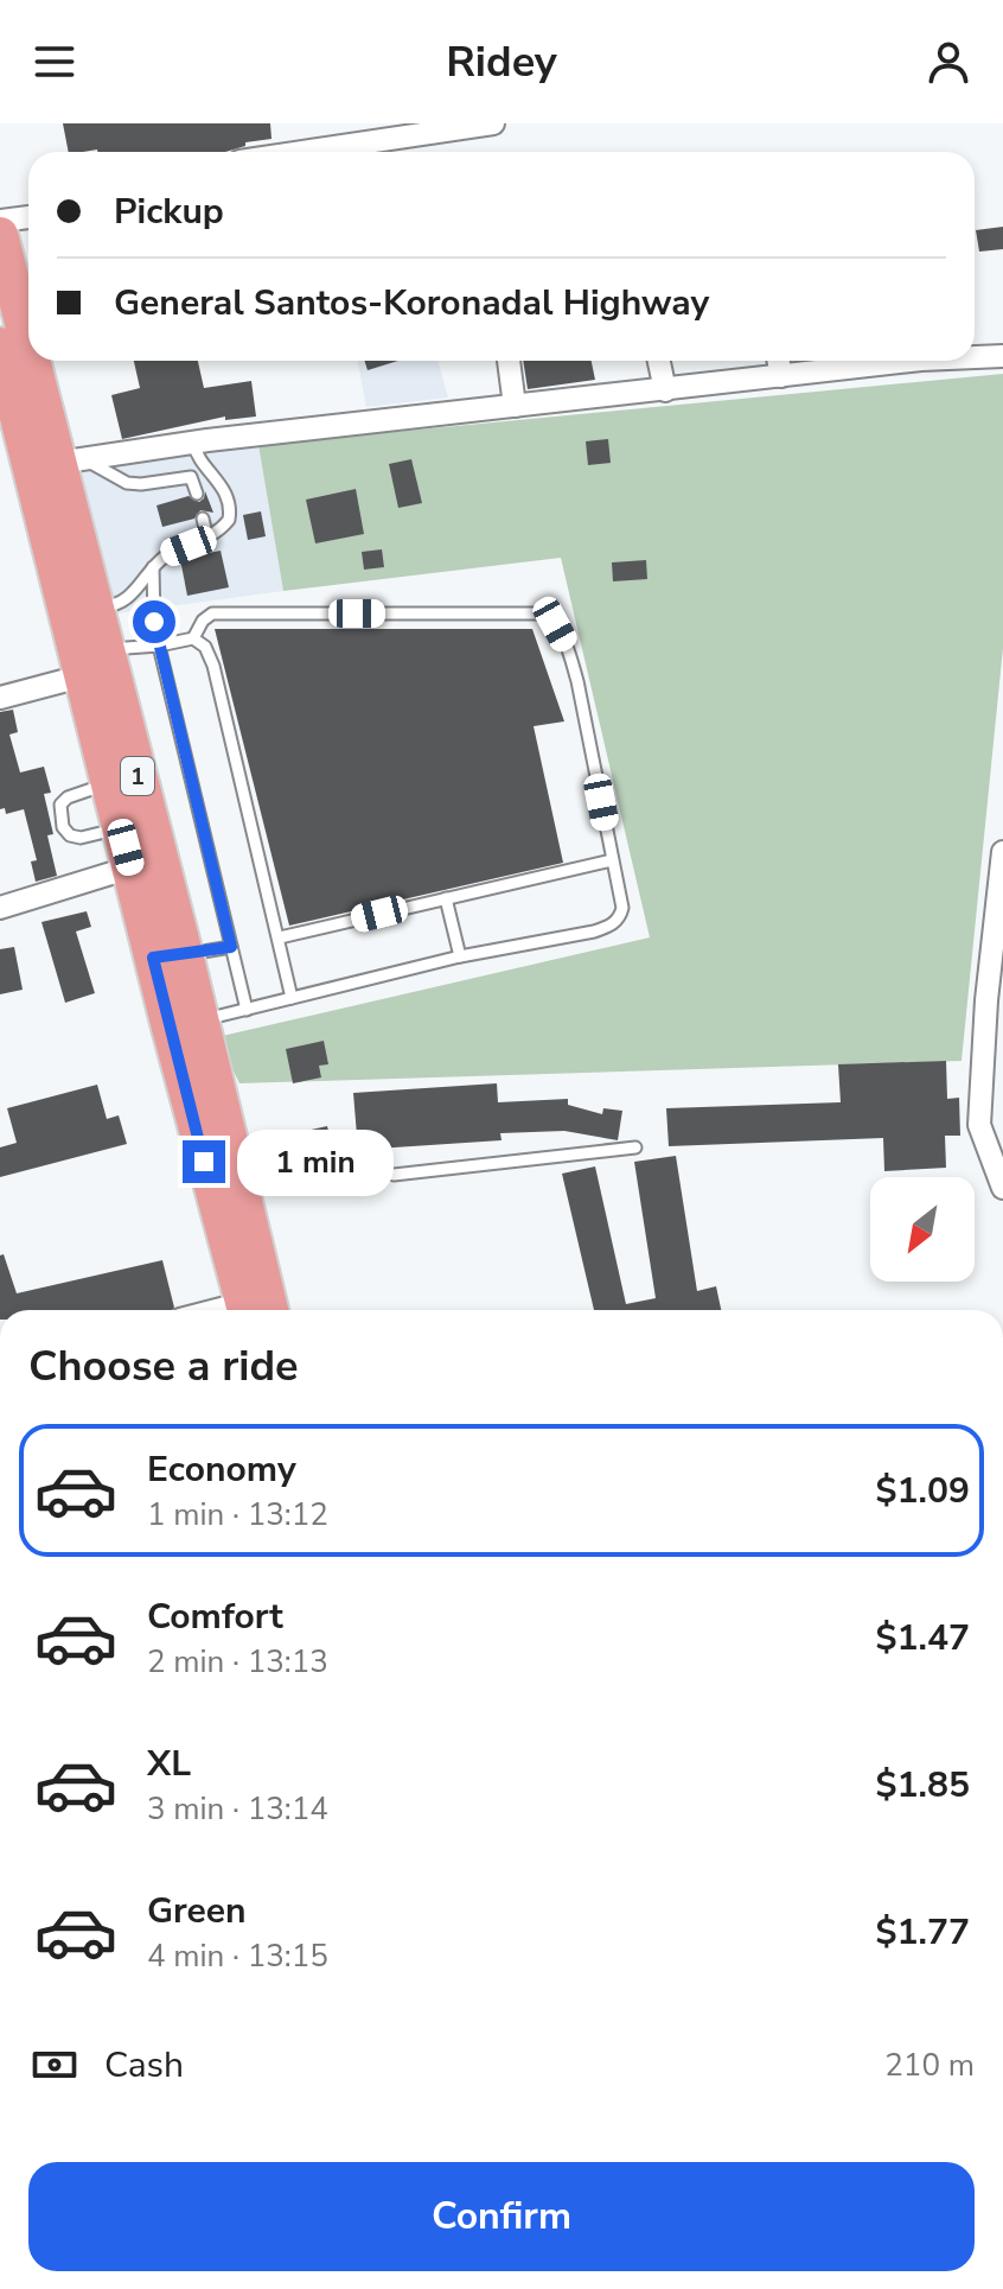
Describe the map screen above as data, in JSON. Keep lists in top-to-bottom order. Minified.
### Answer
{"streets":{"highway":["1"]},"north":"bottom left","page":{"header":"Ridey","banner":["Pickup","General Santos-Koronadal Highway"],"bubble":"1 min","heading":"Choose a ride","list":[{"name":"Economy","note":"1 min · 13:12","value":"$1.09"},{"name":"Comfort","note":"2 min · 13:13","value":"$1.47"},{"name":"XL","note":"3 min · 13:14","value":"$1.85"},{"name":"Green","note":"4 min · 13:15","value":"$1.77"}],"pay":["Cash","210 m"],"buttons":"Confirm"}}
